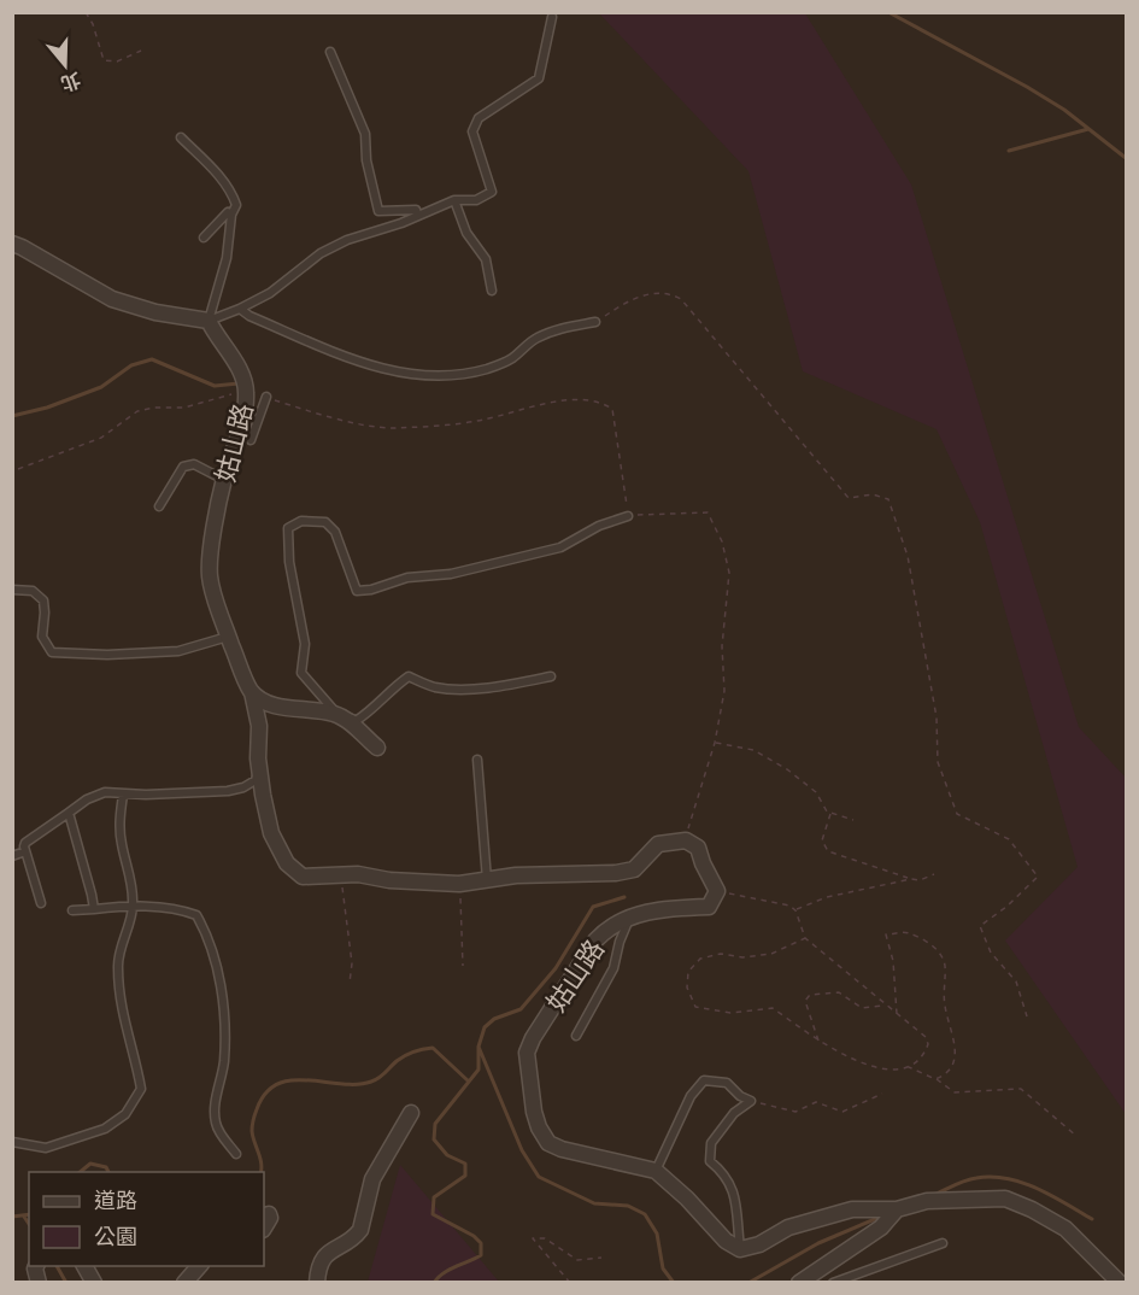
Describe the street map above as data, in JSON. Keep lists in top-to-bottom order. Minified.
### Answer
{"streets":{"street":["姑山路"]},"legend":["道路","公園"],"north":"bottom"}
